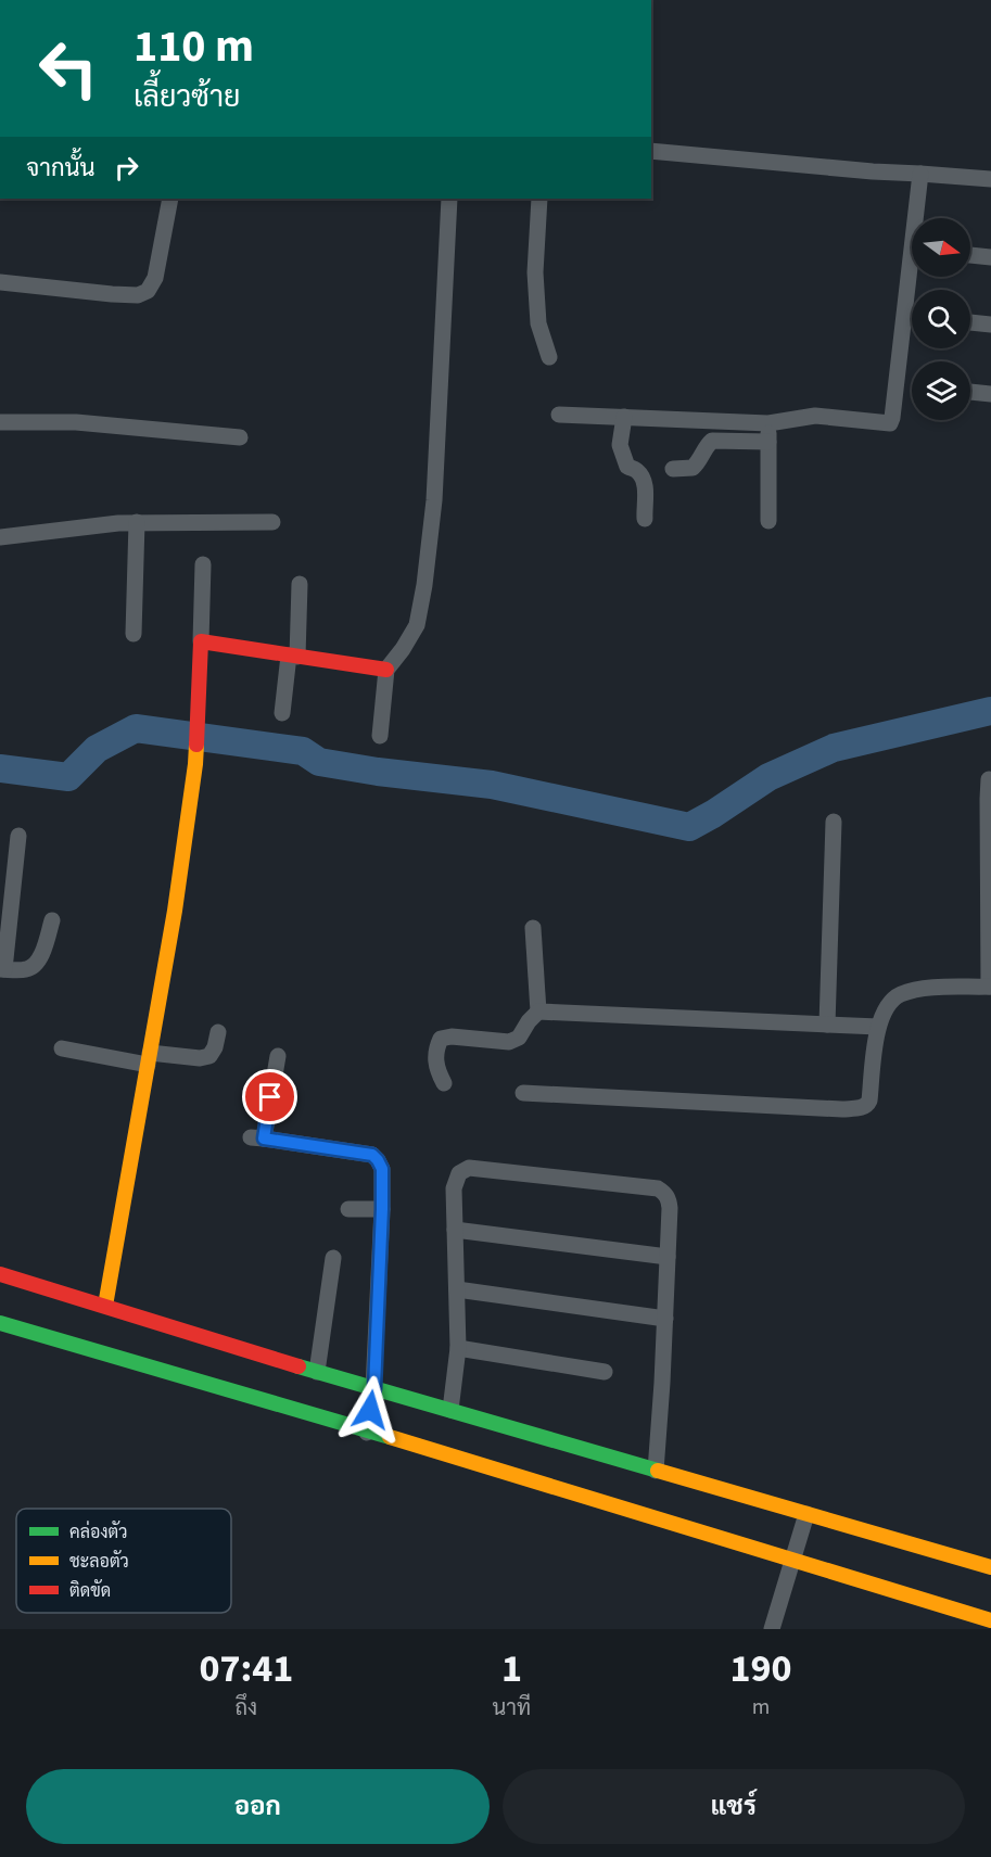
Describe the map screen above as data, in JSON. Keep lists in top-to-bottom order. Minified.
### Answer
{"legend":["คล่องตัว","ชะลอตัว","ติดขัด"],"north":"right","page":{"turn":["110 m","เลี้ยวซ้าย"],"then":"จากนั้น","eta":["07:41","ถึง","1","นาที","190","m"],"buttons":["ออก","แชร์"]}}
